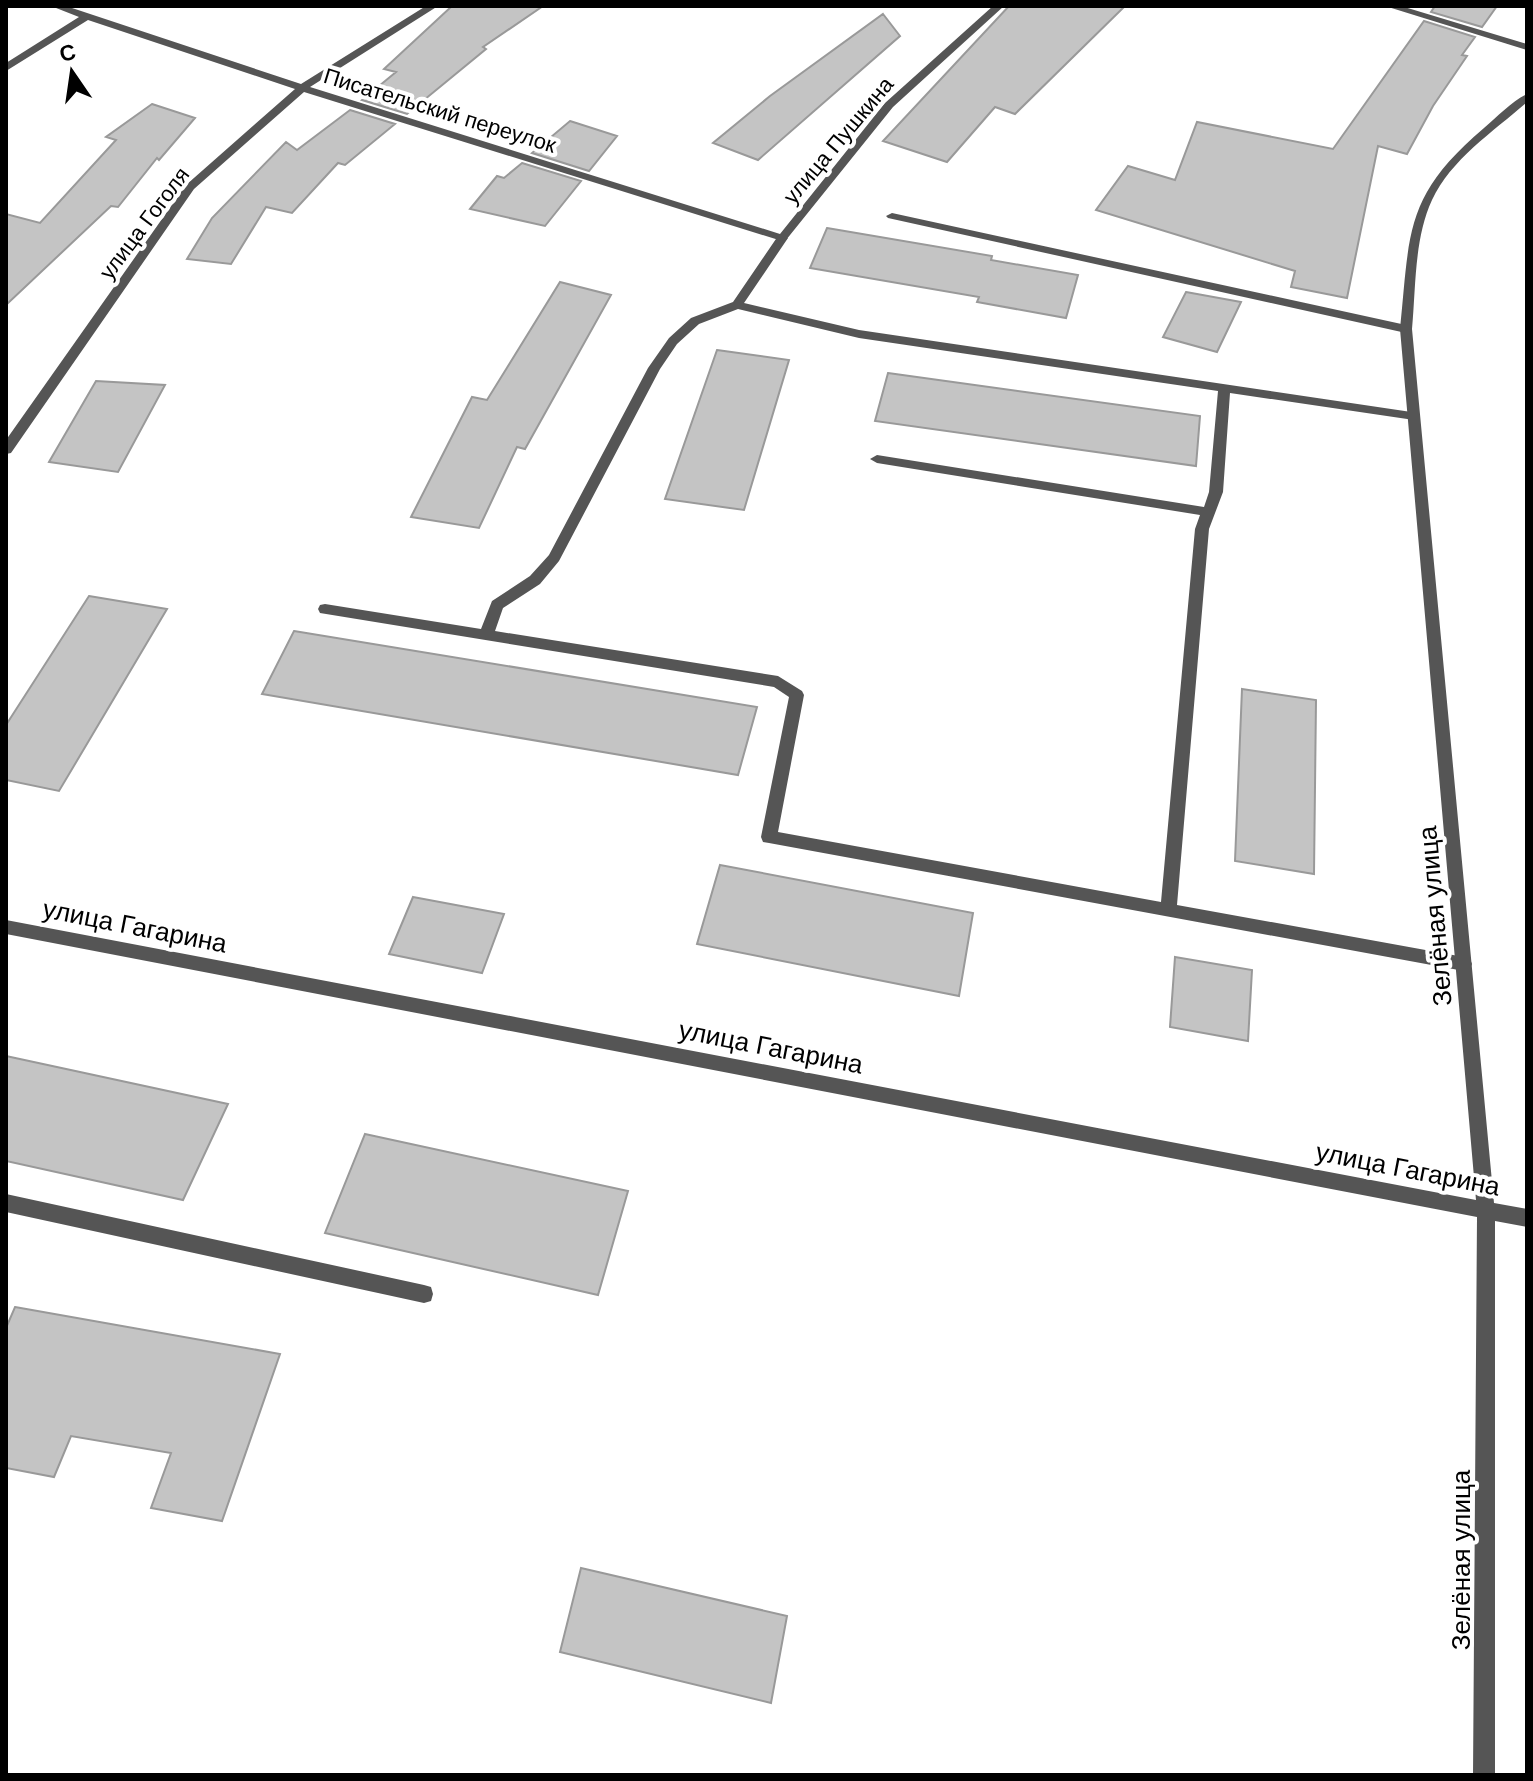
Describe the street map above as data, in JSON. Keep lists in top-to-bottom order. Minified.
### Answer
{"streets":{"street":["Писательский переулок","улица Пушкина","улица Гоголя","Зелёная улица","улица Гагарина"]},"crossings":[["Писательский переулок","улица Пушкина"],["Писательский переулок","улица Гоголя"],["Зелёная улица","улица Гагарина"]],"north":"top"}
